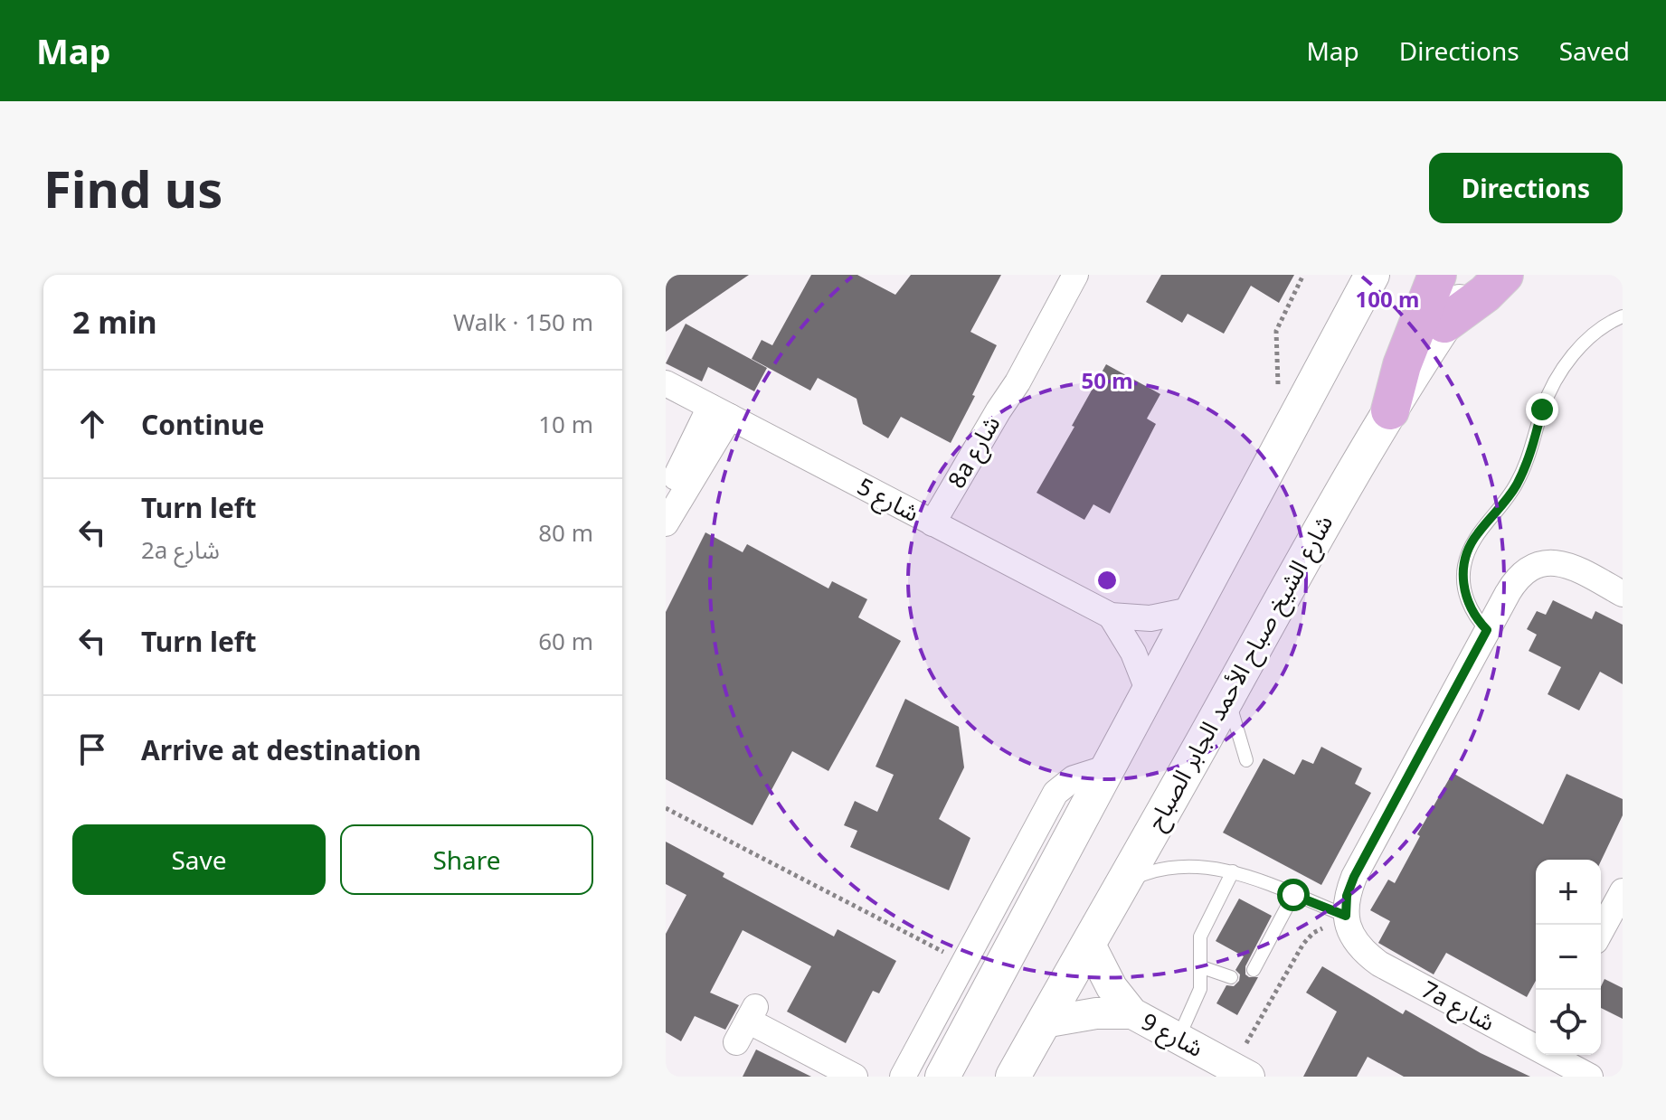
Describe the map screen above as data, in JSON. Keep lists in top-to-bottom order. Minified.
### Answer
{"streets":{"main road":["شارع الشيخ صباح الأحمد الجابر الصباح"],"street":["8a شارع","شارع 5","7a شارع","شارع 9"]},"crossings":[["8a شارع","شارع 5"],["شارع الشيخ صباح الأحمد الجابر الصباح","شارع 9"]],"page":{"header":"Map","nav":["Map","Directions","Saved"],"buttons":["Directions",["Save","Share"]],"title":"Find us","heading":["2 min","Walk · 150 m"],"list":[["Continue","10 m"],["Turn left","2a شارع","80 m"],["Turn left","60 m"],"Arrive at destination"],"map_buttons":["+","−"]},"rings":["100 m","50 m"]}
